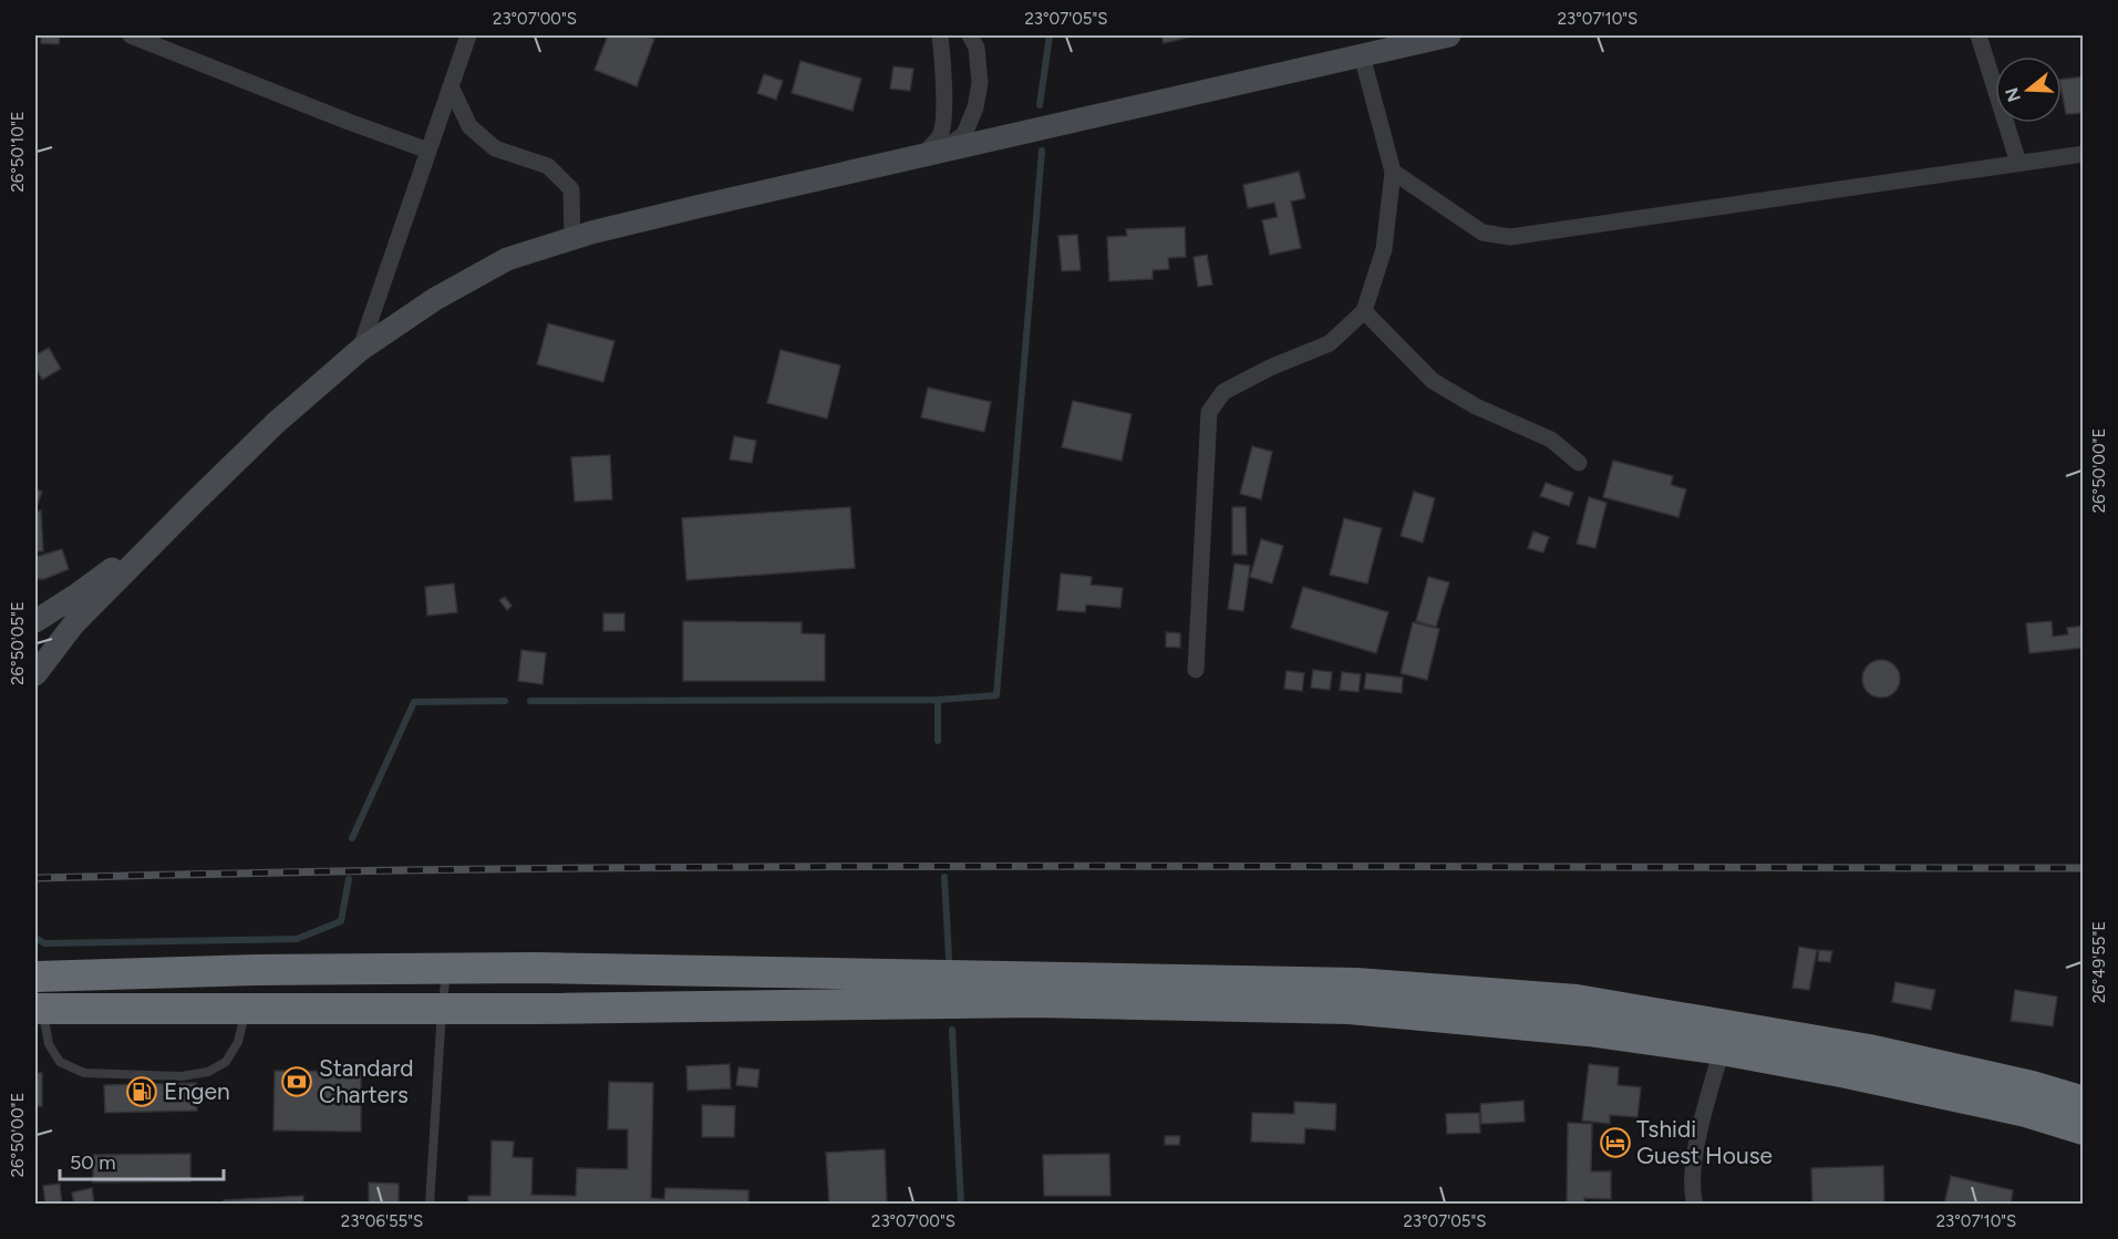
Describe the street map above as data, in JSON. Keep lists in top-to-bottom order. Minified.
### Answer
{"places":{"bank":["Standard Charters"],"fuel station":["Engen"],"hotel":["Tshidi Guest House"]},"scale_bar":"50 m","north":"left","coordinates":["23°07'00\"S","23°07'05\"S","23°07'10\"S","26°50'10\"E","26°50'00\"E","26°50'05\"E","26°49'55\"E","23°06'55\"S"]}
